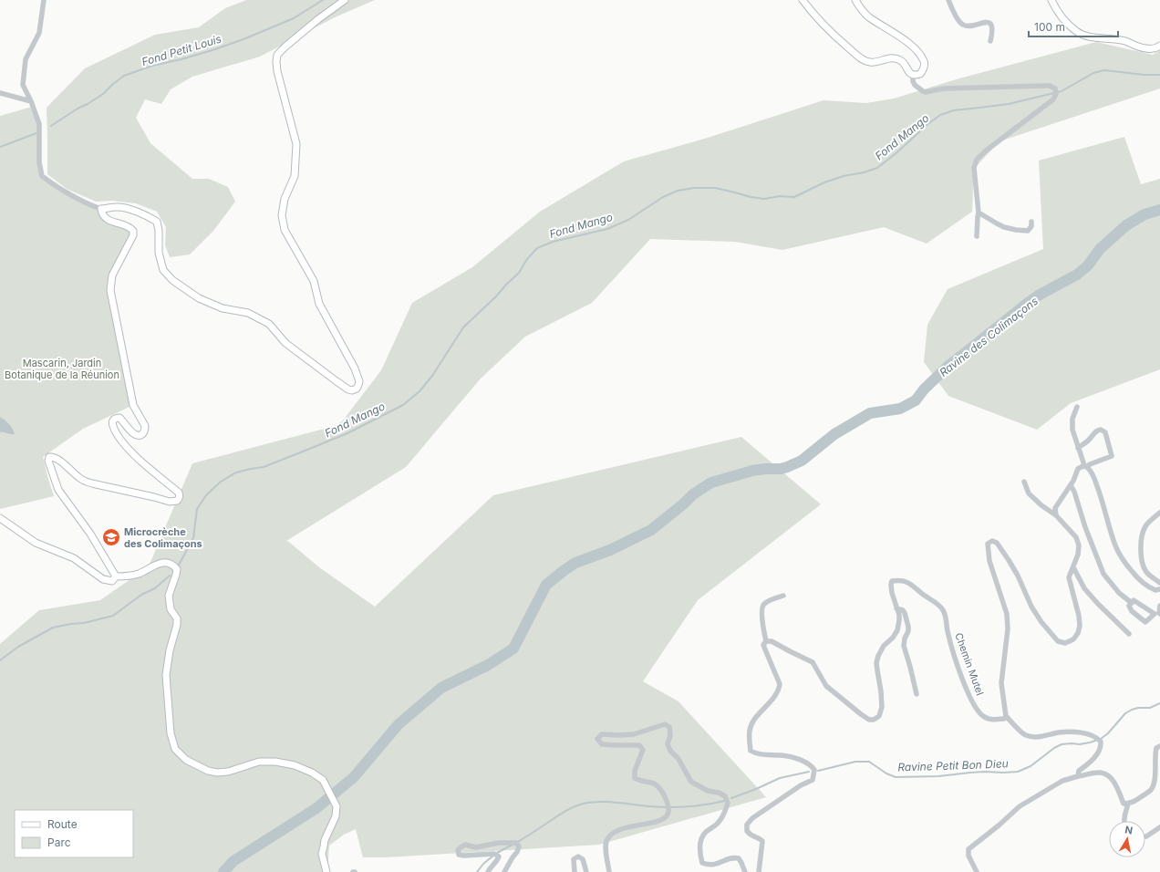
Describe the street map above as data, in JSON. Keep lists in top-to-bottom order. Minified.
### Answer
{"streets":{"street":["Chemin Mutel"]},"water":["Fond Petit Louis","Fond Mango","Ravine des Colimaçons","Ravine Petit Bon Dieu"],"parks":["Mascarin, Jardin Botanique de la Réunion"],"places":{"school or university":["Microcrèche des Colimaçons"]},"legend":["Route","Parc"],"scale_bar":"100 m","north":"top"}
